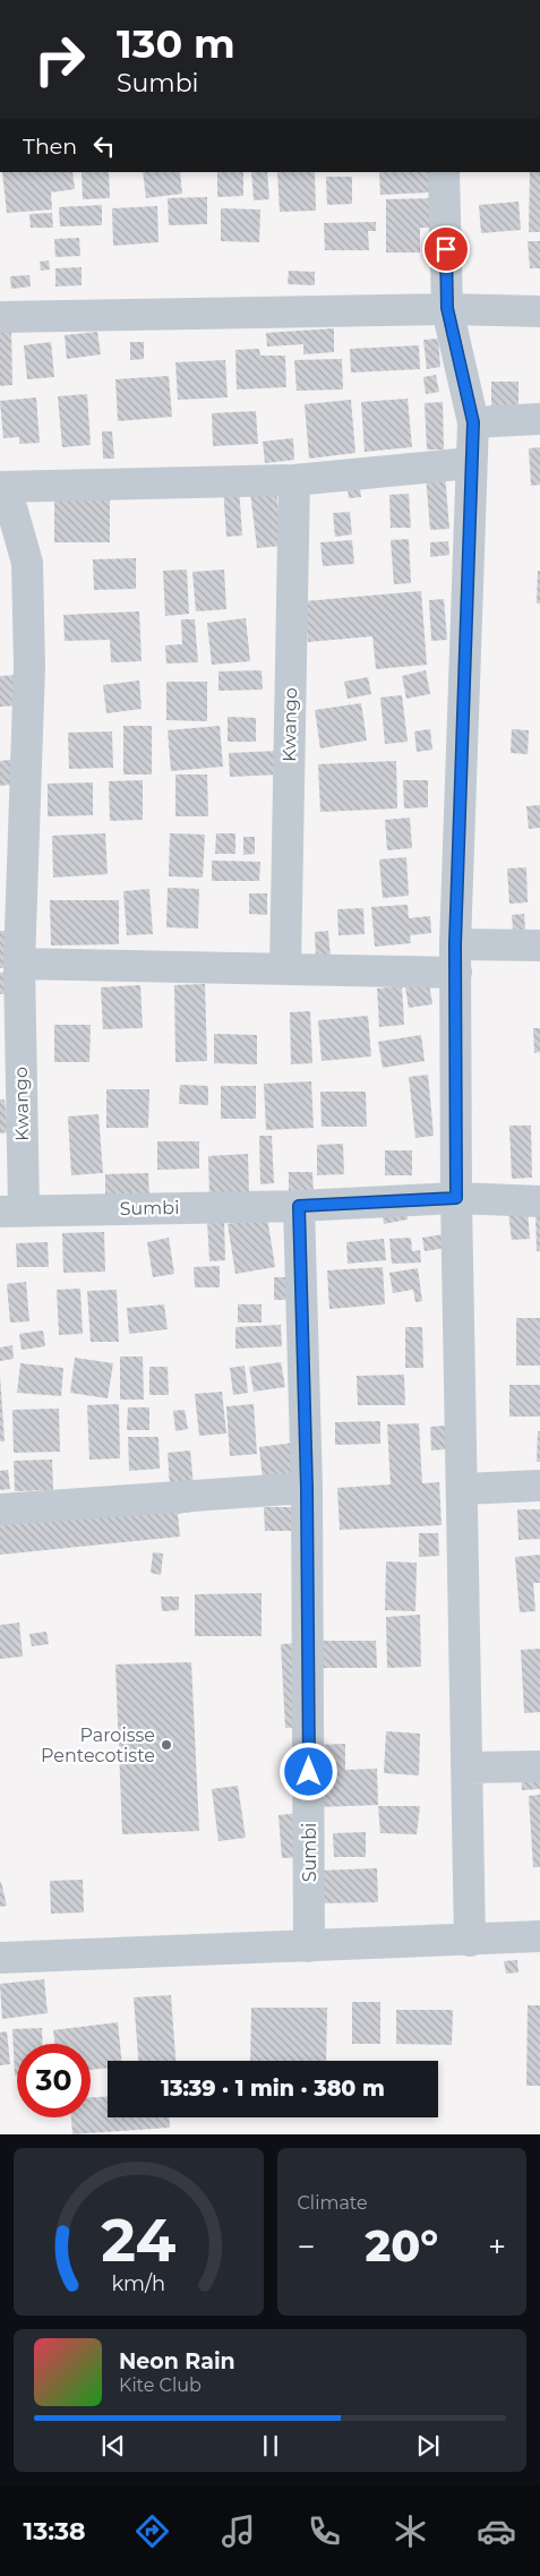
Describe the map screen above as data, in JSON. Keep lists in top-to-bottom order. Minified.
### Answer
{"streets":{"street":["Kwango","Sumbi"]},"crossings":[["Kwango","Sumbi"]],"places":["Paroisse Pentecotiste"],"page":{"turn":["130 m","Sumbi"],"then":"Then","limit":"30","trip":"13:39 · 1 min · 380 m","tile":"Climate","heat":["−","20°","+"],"song":["Neon Rain","Kite Club"],"tabs":"13:38","gauge":["24","km/h"]}}
